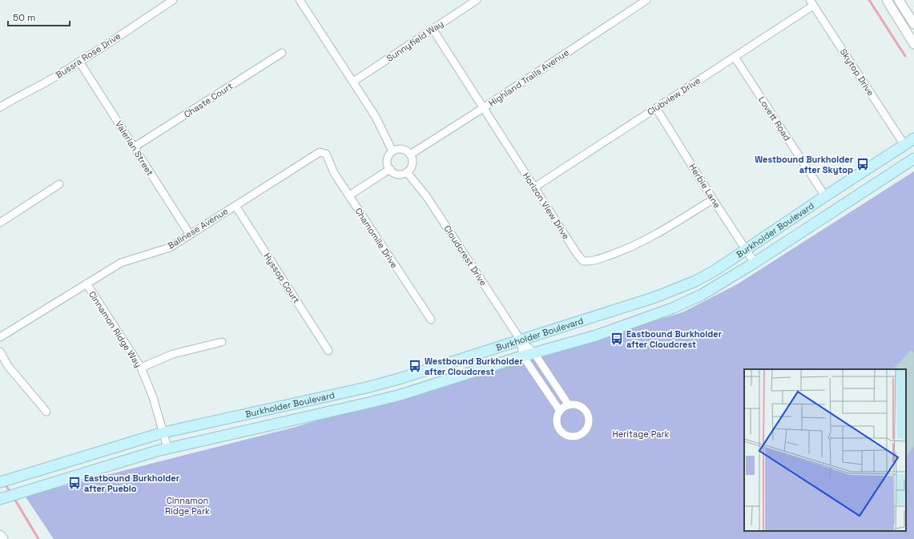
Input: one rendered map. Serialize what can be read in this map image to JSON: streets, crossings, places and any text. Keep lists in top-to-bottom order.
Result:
{
  "streets": {
    "main road": ["Burkholder Boulevard"],
    "street": [
      "Sunnyfield Way",
      "Bussra Rose Drive",
      "Skytop Drive",
      "Highland Trails Avenue",
      "Clubview Drive",
      "Chaste Court",
      "Lovett Road",
      "Valerian Street",
      "Herbie Lane",
      "Horizon View Drive",
      "Balinese Avenue",
      "Chamomile Drive",
      "Cloudcrest Drive",
      "Hyssop Court",
      "Cinnamon Ridge Way"
    ]
  },
  "crossings": [
    ["Sunnyfield Way", "Horizon View Drive"],
    ["Bussra Rose Drive", "Valerian Street"],
    ["Skytop Drive", "Clubview Drive"],
    ["Skytop Drive", "Burkholder Boulevard"],
    ["Highland Trails Avenue", "Horizon View Drive"],
    ["Highland Trails Avenue", "Cloudcrest Drive"],
    ["Clubview Drive", "Lovett Road"],
    ["Clubview Drive", "Herbie Lane"],
    ["Clubview Drive", "Horizon View Drive"],
    ["Chaste Court", "Valerian Street"],
    ["Lovett Road", "Burkholder Boulevard"],
    ["Valerian Street", "Balinese Avenue"],
    ["Herbie Lane", "Horizon View Drive"],
    ["Herbie Lane", "Burkholder Boulevard"],
    ["Balinese Avenue", "Chamomile Drive"],
    ["Balinese Avenue", "Hyssop Court"],
    ["Balinese Avenue", "Cinnamon Ridge Way"],
    ["Burkholder Boulevard", "Cloudcrest Drive"],
    ["Burkholder Boulevard", "Cinnamon Ridge Way"]
  ],
  "parks": ["Heritage Park", "Cinnamon Ridge Park"],
  "places": {
    "bus stop": [
      "Westbound Burkholder after Skytop",
      "Eastbound Burkholder after Cloudcrest",
      "Westbound Burkholder after Cloudcrest",
      "Eastbound Burkholder after Pueblo"
    ]
  },
  "scale_bar": "50 m"
}
